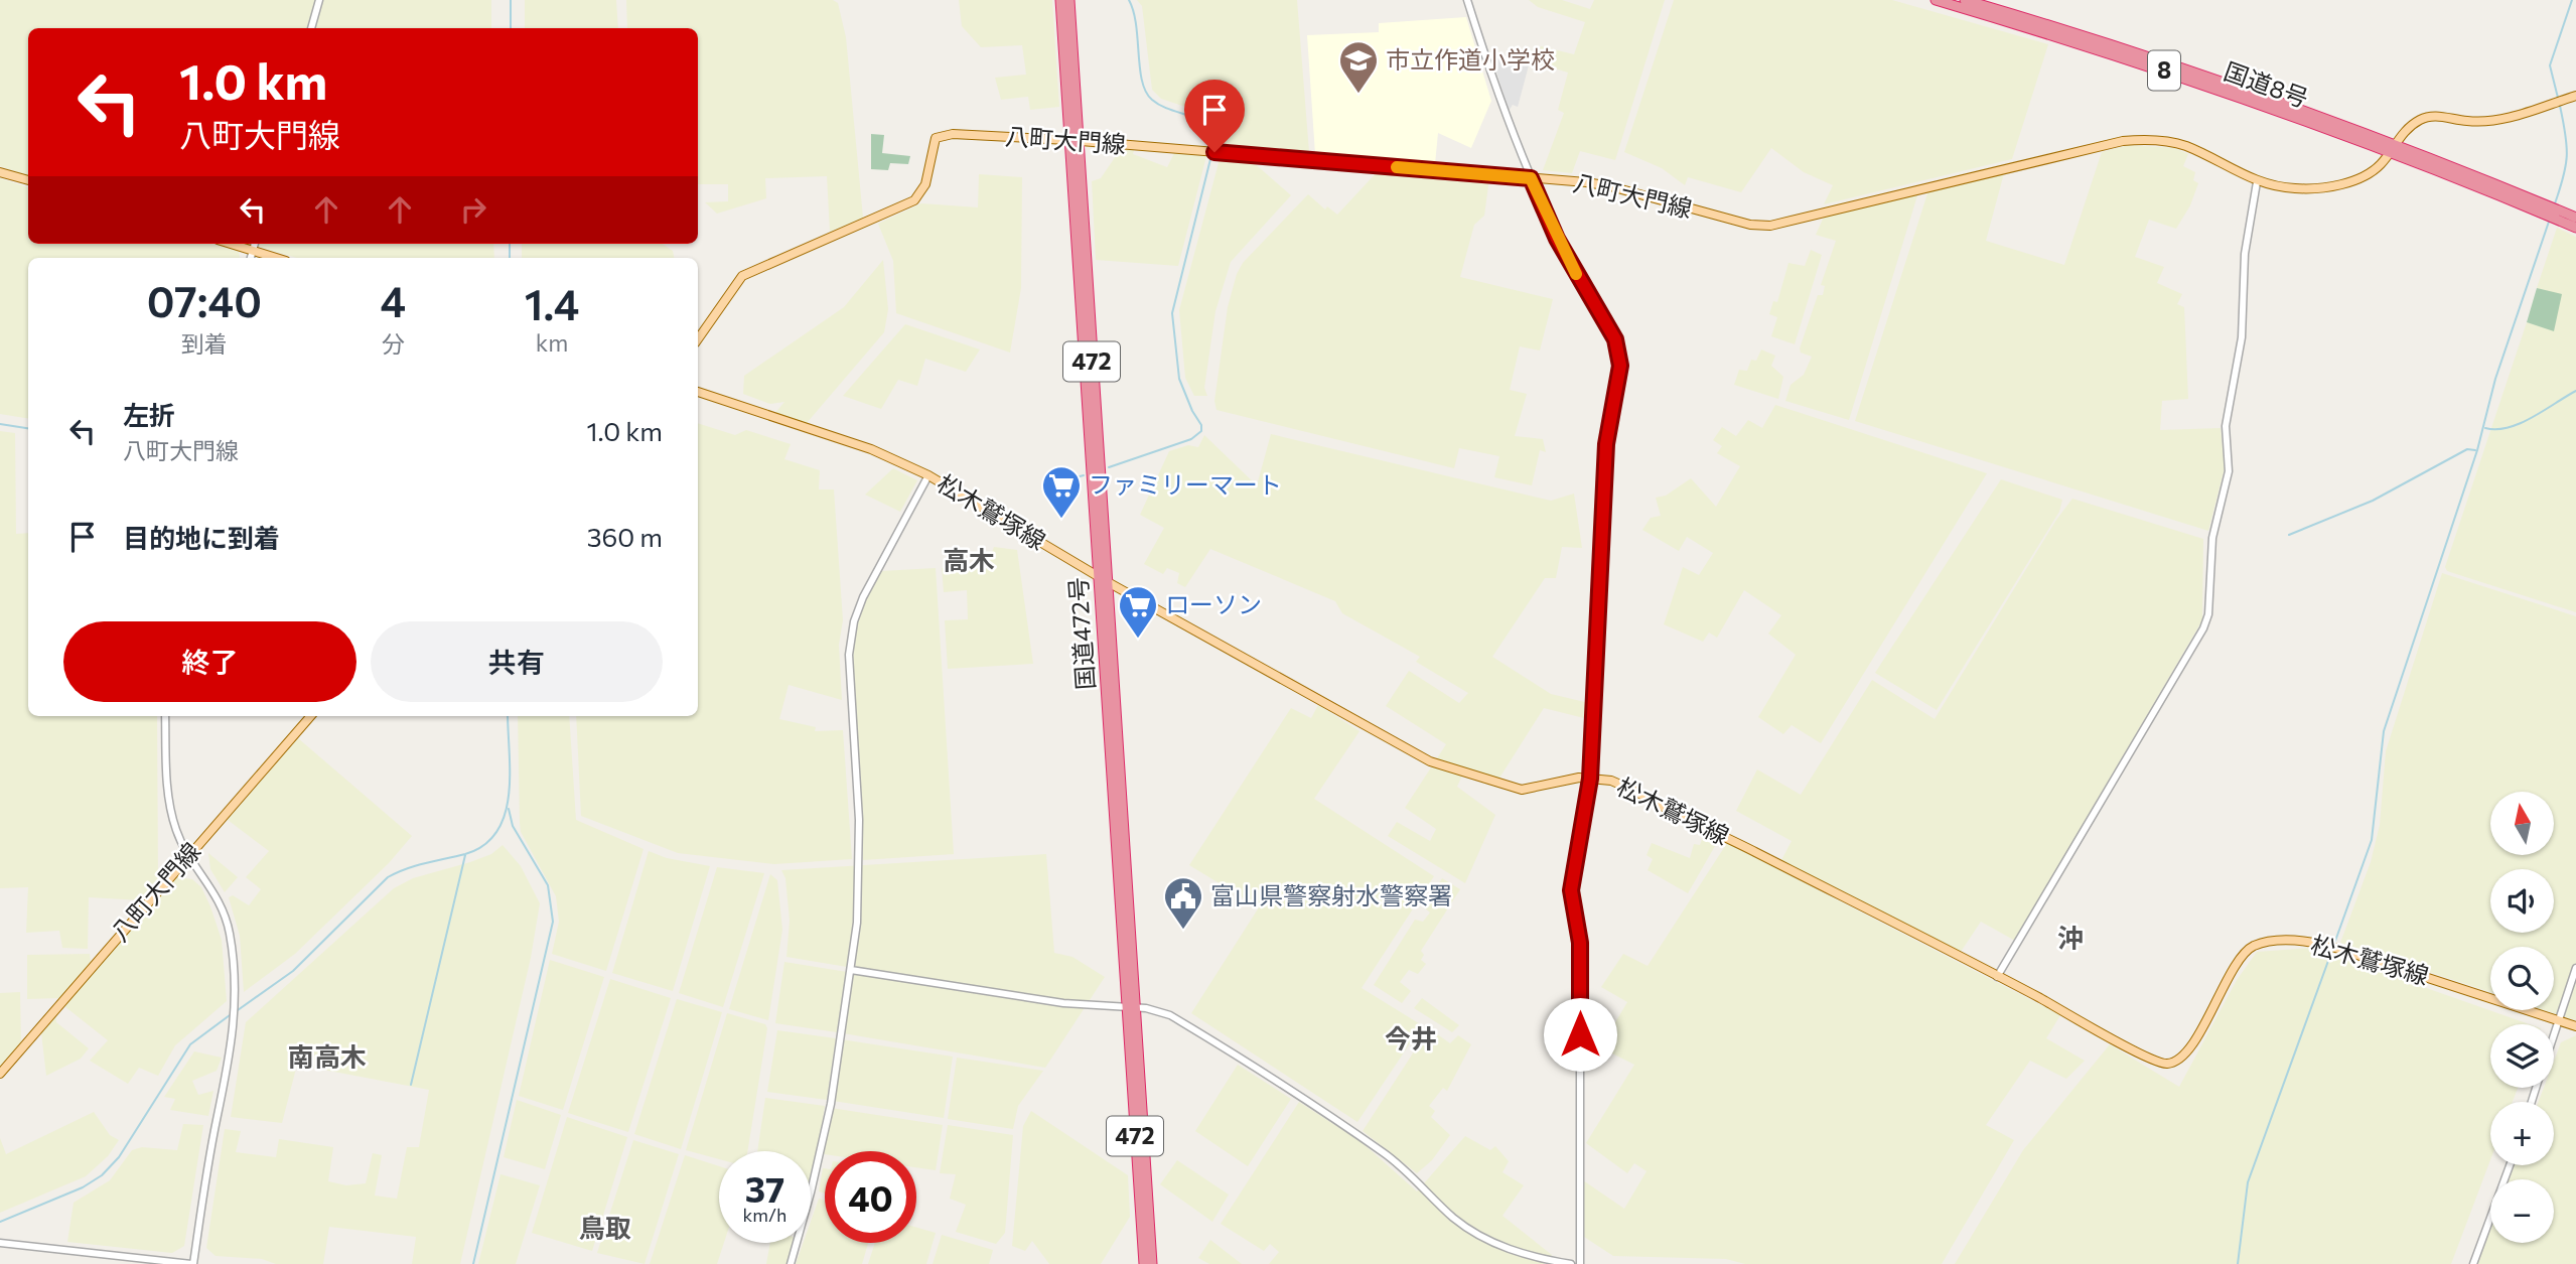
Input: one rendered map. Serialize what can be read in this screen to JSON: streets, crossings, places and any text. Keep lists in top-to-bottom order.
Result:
{
  "streets": {
    "highway": [
      "8",
      "国道8号",
      "472",
      "国道472号"
    ],
    "main road": ["八町大門線", "松木鷲塚線"]
  },
  "crossings": [
    ["国道8号", "八町大門線"],
    ["八町大門線", "国道472号"],
    ["松木鷲塚線", "国道472号"]
  ],
  "districts": [
    "高木",
    "沖",
    "今井",
    "南高木",
    "鳥取"
  ],
  "places": {
    "school or university": ["市立作道小学校"],
    "supermarket": ["ファミリーマート", "ローソン"],
    "public building": ["富山県警察射水警察署"]
  },
  "north": "top",
  "page": {
    "turn": ["1.0 km", "八町大門線"],
    "eta": [
      "07:40",
      "到着",
      "4",
      "分",
      "1.4",
      "km"
    ],
    "list": [
      {
        "name": "左折",
        "note": "八町大門線",
        "value": "1.0 km"
      },
      {
        "name": "目的地に到着",
        "value": "360 m"
      }
    ],
    "buttons": ["終了", "共有"],
    "map_buttons": ["+", "−"],
    "speed": "37 km/h",
    "limit": "40"
  }
}
